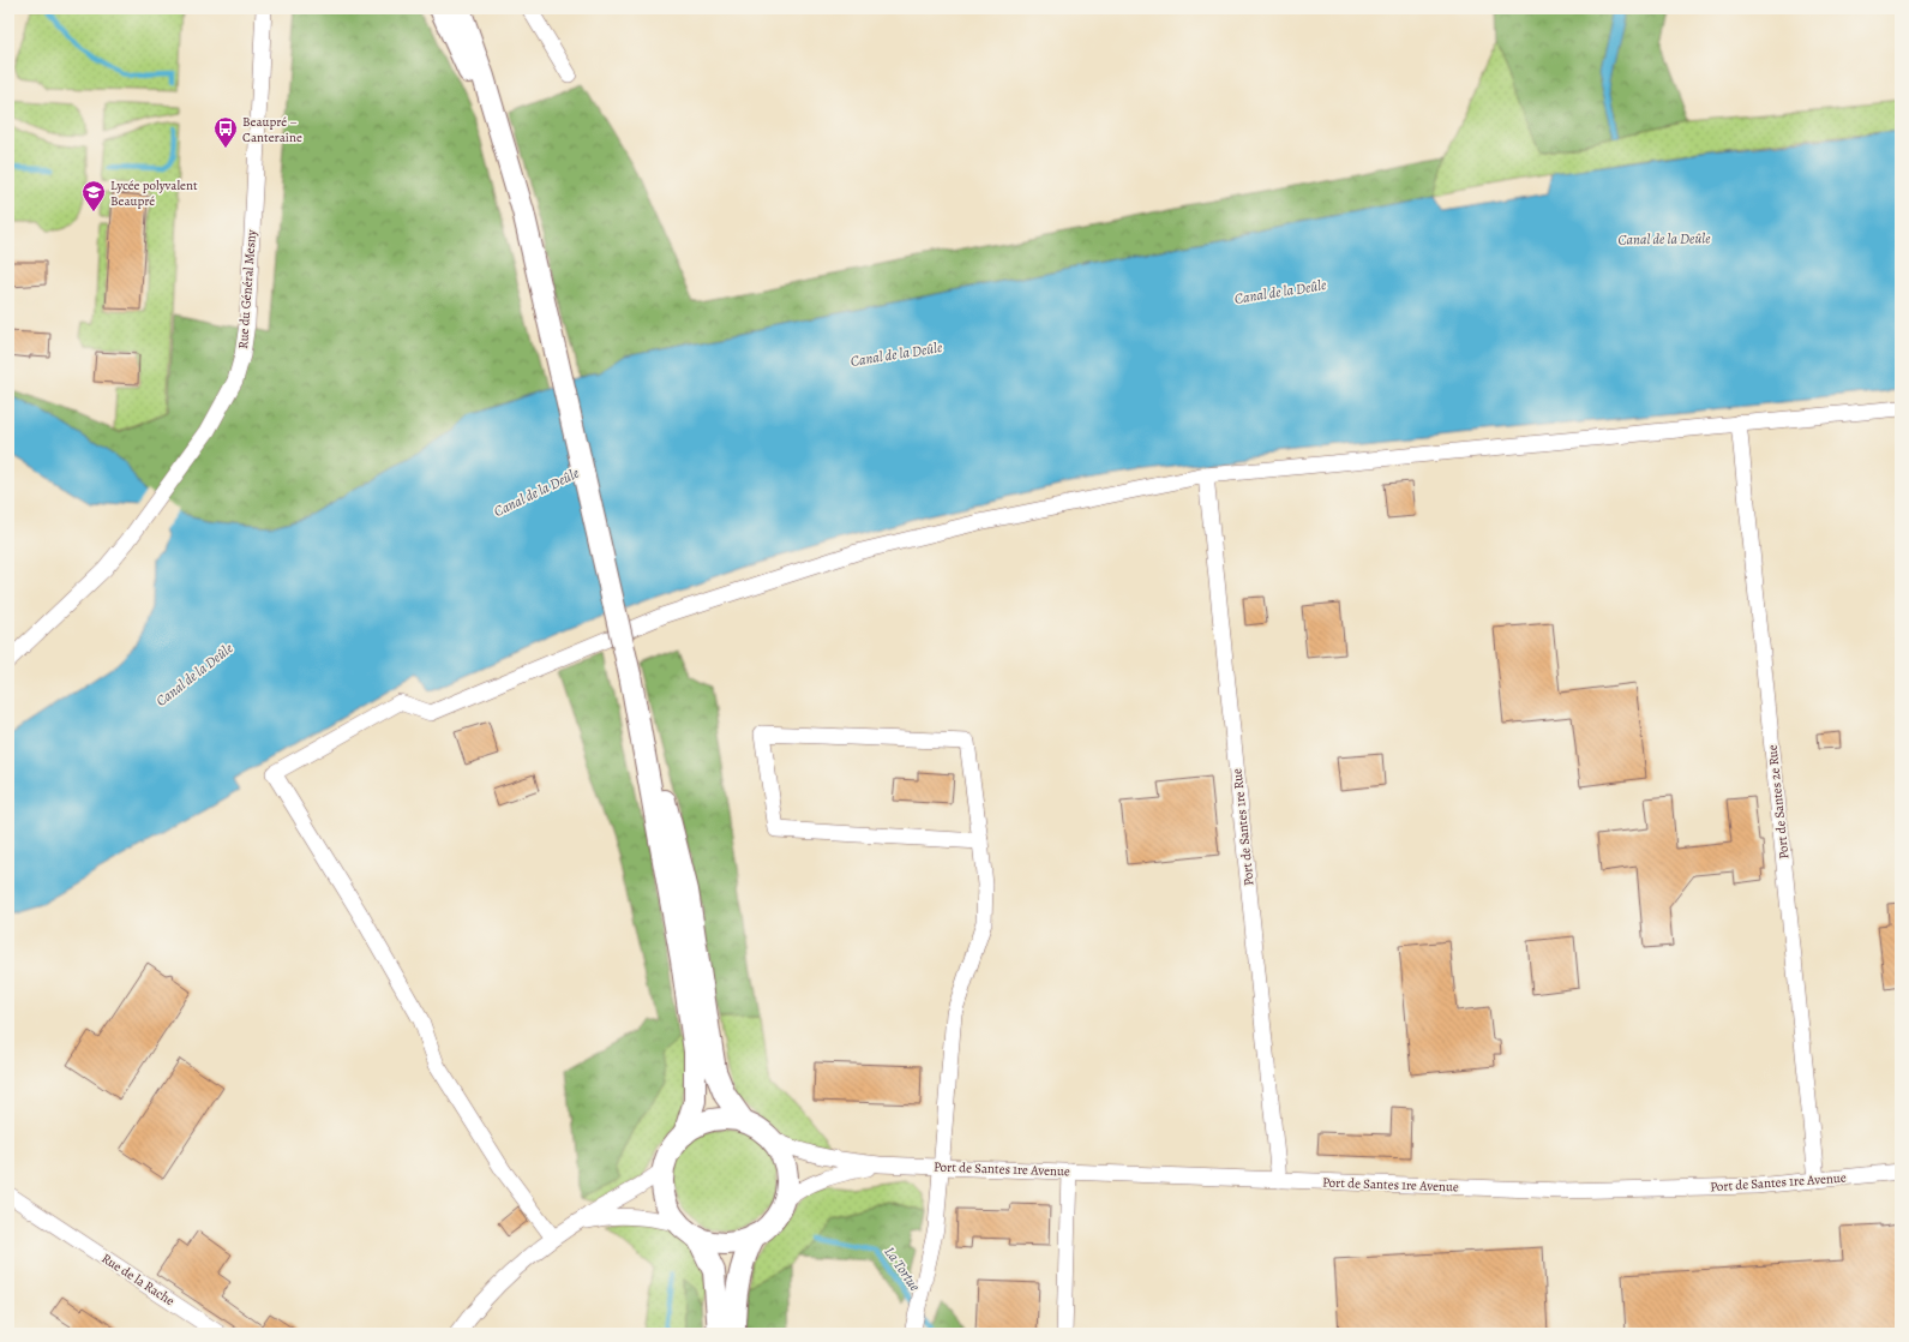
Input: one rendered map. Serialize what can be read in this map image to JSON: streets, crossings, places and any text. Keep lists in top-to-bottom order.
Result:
{
  "streets": {
    "street": [
      "Rue du Général Mesny",
      "Port de Santes 2e Rue",
      "Port de Santes 1re Rue",
      "Port de Santes 1re Avenue",
      "Rue de la Rache"
    ]
  },
  "crossings": [
    ["Port de Santes 2e Rue", "Port de Santes 1re Avenue"],
    ["Port de Santes 1re Rue", "Port de Santes 1re Avenue"]
  ],
  "water": ["Canal de la Deûle", "La Tortue"],
  "places": {
    "bus stop": ["Beaupré – Canteraine"],
    "school or university": ["Lycée polyvalent Beaupré"]
  }
}
